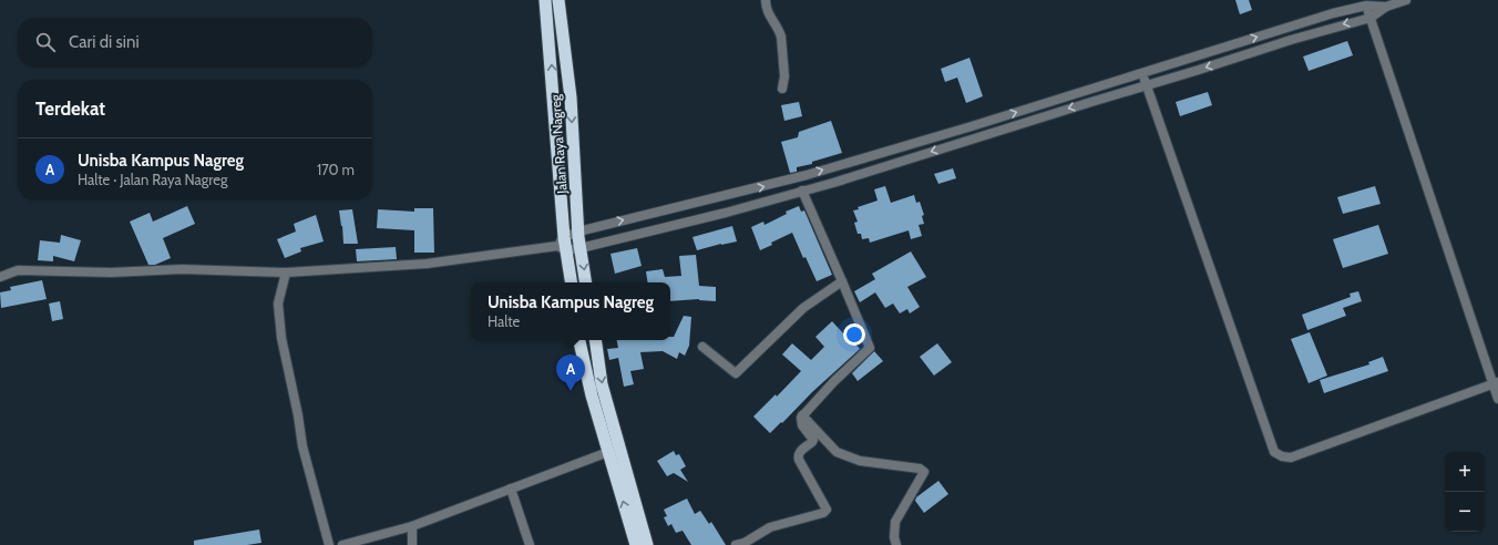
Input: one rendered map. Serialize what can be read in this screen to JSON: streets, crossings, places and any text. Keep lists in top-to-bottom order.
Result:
{
  "streets": {
    "highway": ["Jalan Raya Nagreg"]
  },
  "page": {
    "search": "Cari di sini",
    "heading": "Terdekat",
    "list": [
      {
        "mark": "A",
        "name": "Unisba Kampus Nagreg",
        "note": "Halte · Jalan Raya Nagreg",
        "value": "170 m"
      }
    ],
    "popup": ["Unisba Kampus Nagreg", "Halte"],
    "pins": "A",
    "map_buttons": ["+", "−"]
  }
}
